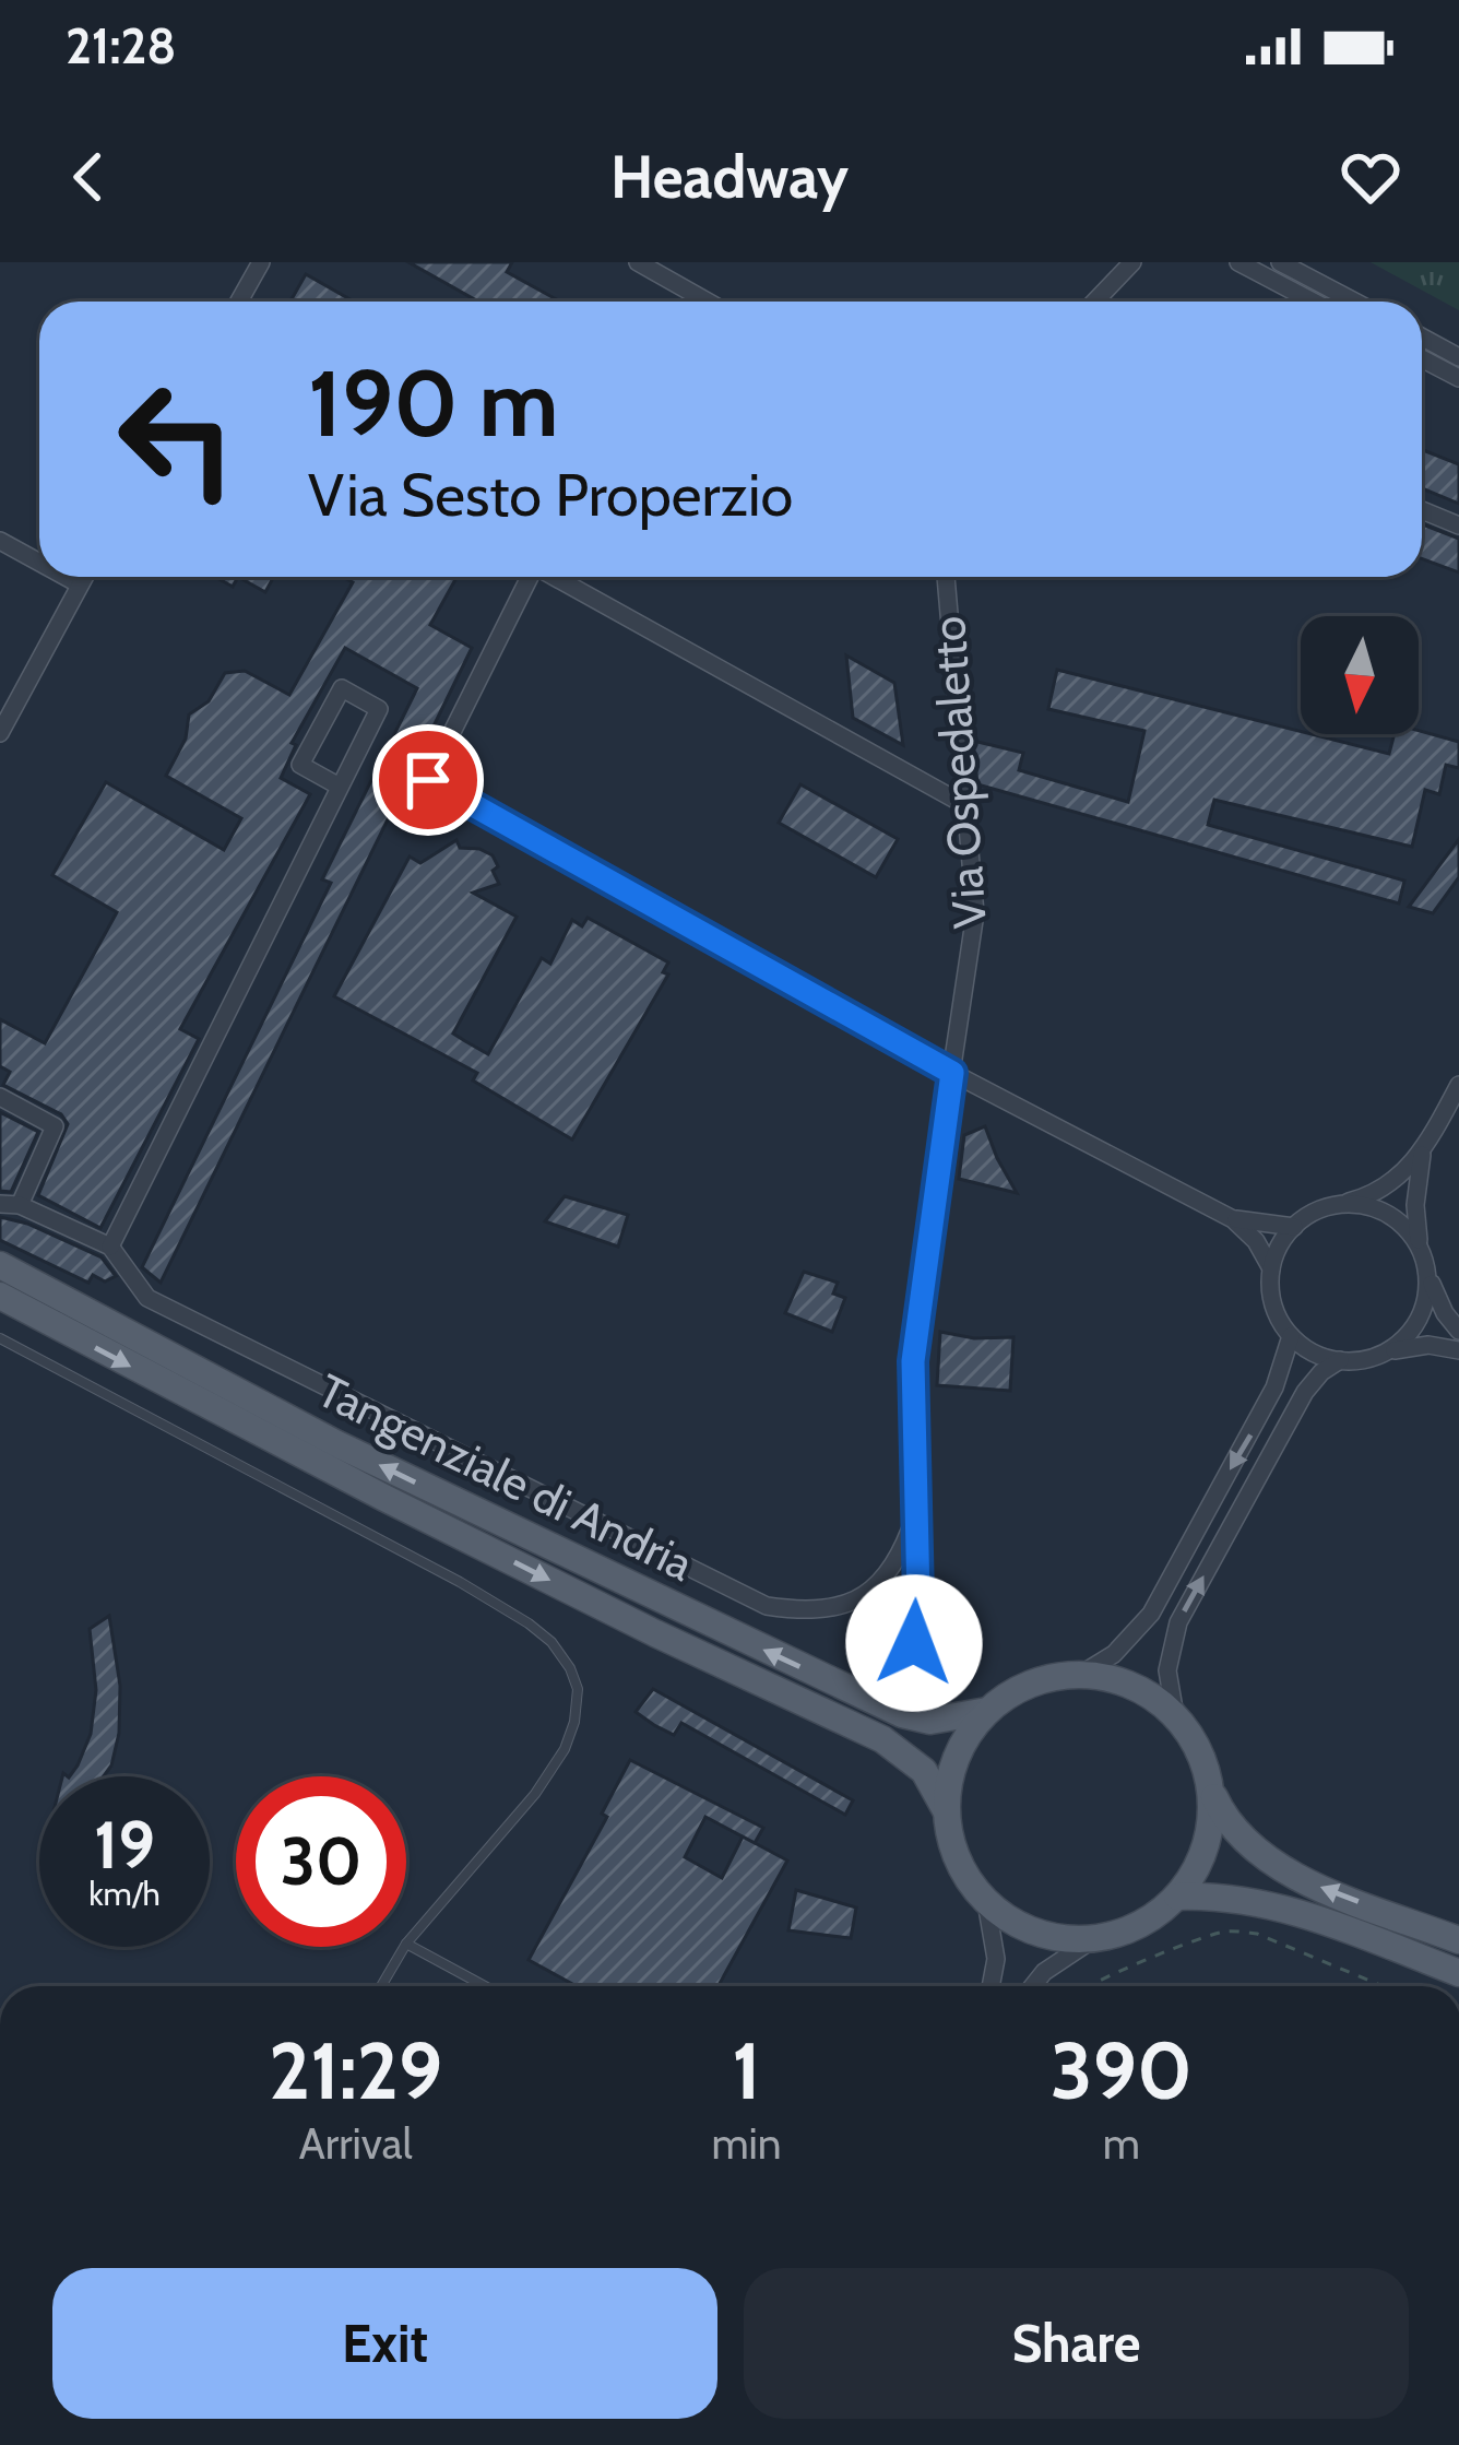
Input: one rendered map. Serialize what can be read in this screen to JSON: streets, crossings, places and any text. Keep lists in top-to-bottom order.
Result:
{
  "streets": {
    "main road": ["Tangenziale di Andria"],
    "street": ["Via Ospedaletto"]
  },
  "north": "bottom",
  "page": {
    "status": "21:28",
    "header": "Headway",
    "turn": ["190 m", "Via Sesto Properzio"],
    "speed": "19 km/h",
    "limit": "30",
    "eta": [
      "21:29",
      "Arrival",
      "1",
      "min",
      "390",
      "m"
    ],
    "buttons": ["Exit", "Share"]
  }
}
